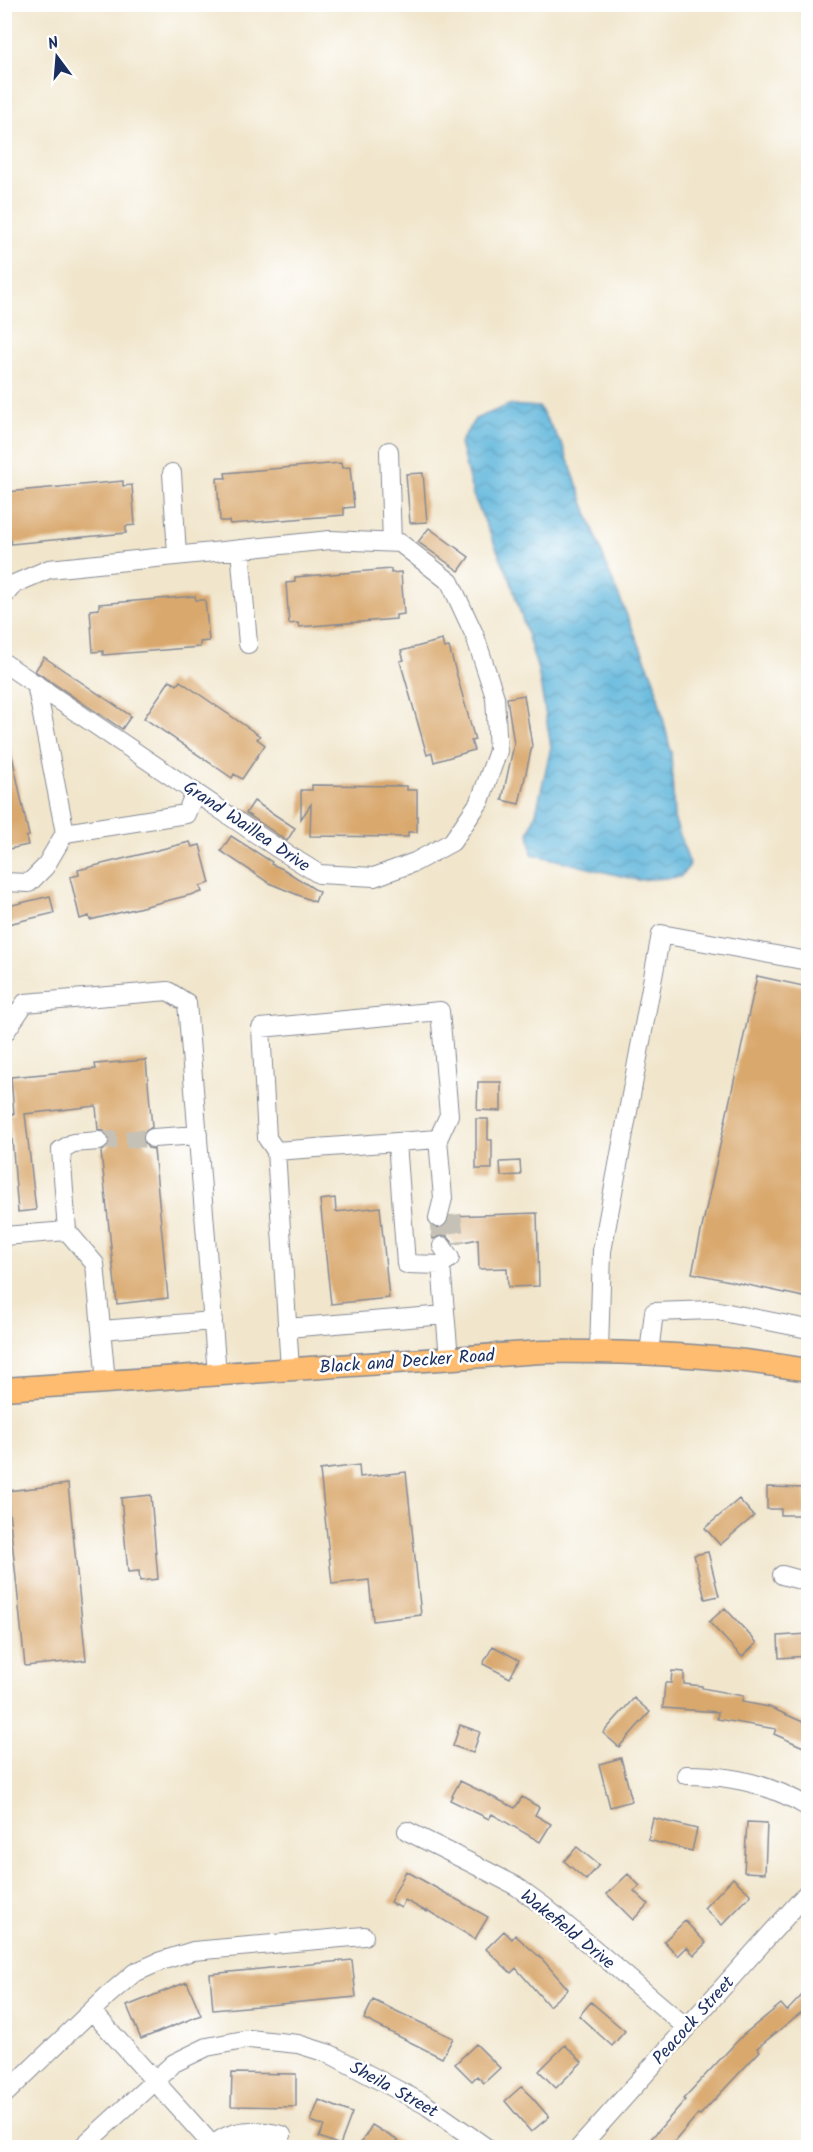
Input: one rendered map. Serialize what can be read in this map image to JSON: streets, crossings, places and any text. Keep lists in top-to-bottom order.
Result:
{
  "streets": {
    "main road": ["Black and Decker Road"],
    "street": [
      "Grand Waillea Drive",
      "Wakefield Drive",
      "Peacock Street",
      "Sheila Street"
    ]
  },
  "crossings": [
    ["Wakefield Drive", "Peacock Street"]
  ],
  "north": "top"
}
